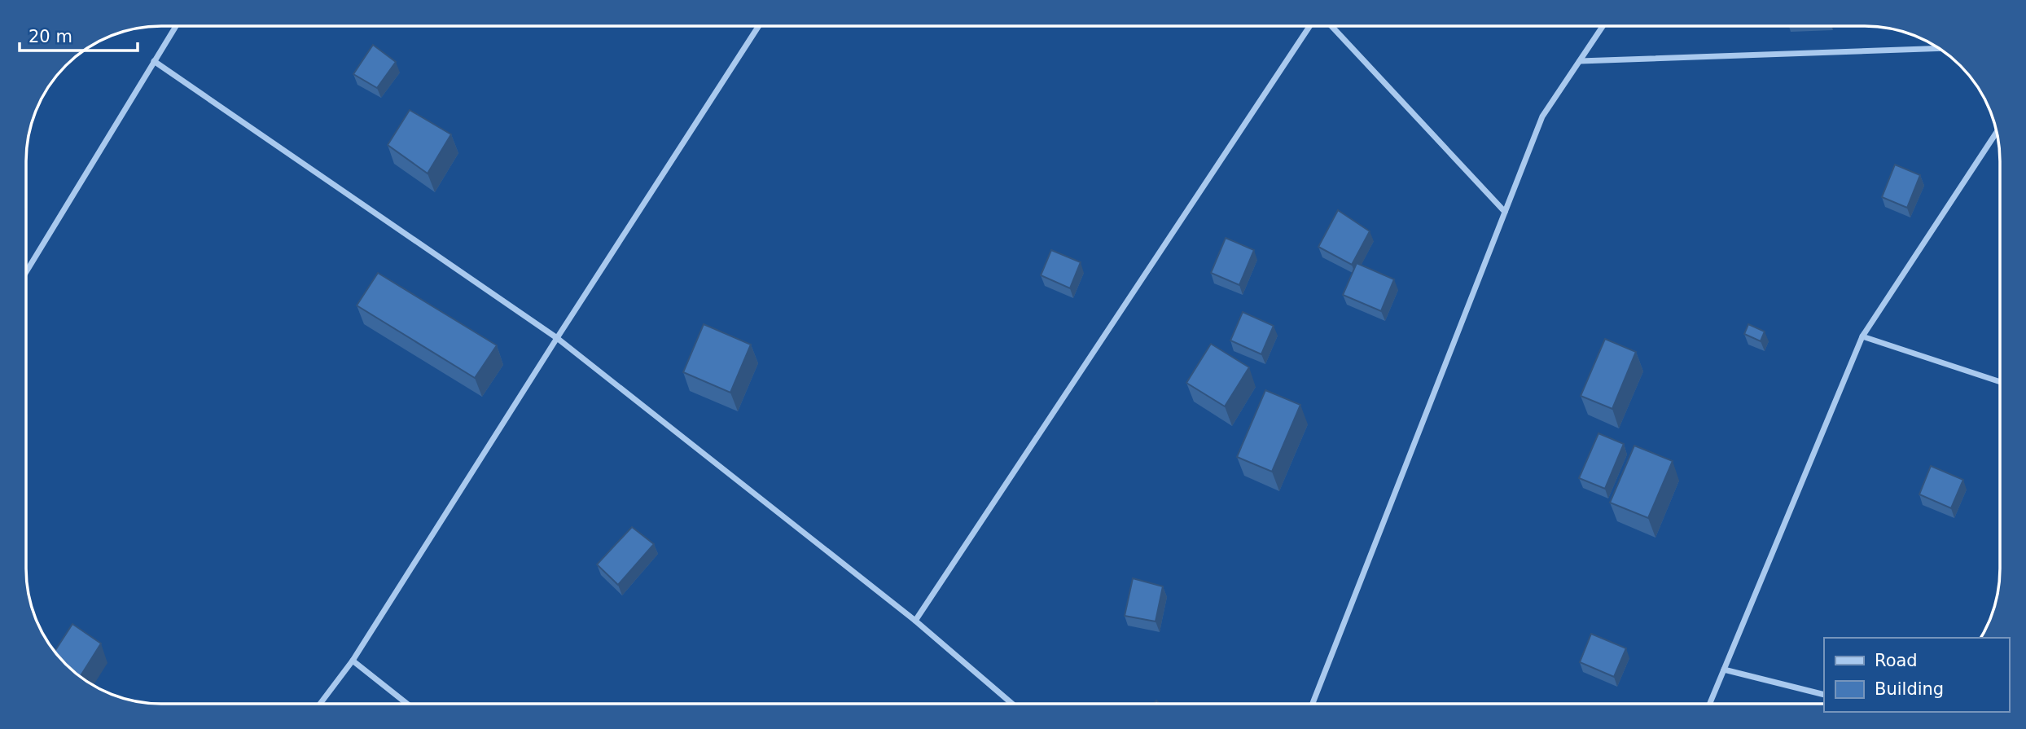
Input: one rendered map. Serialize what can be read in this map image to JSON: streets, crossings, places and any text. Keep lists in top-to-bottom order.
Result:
{
  "legend": ["Road", "Building"],
  "scale_bar": "20 m"
}
